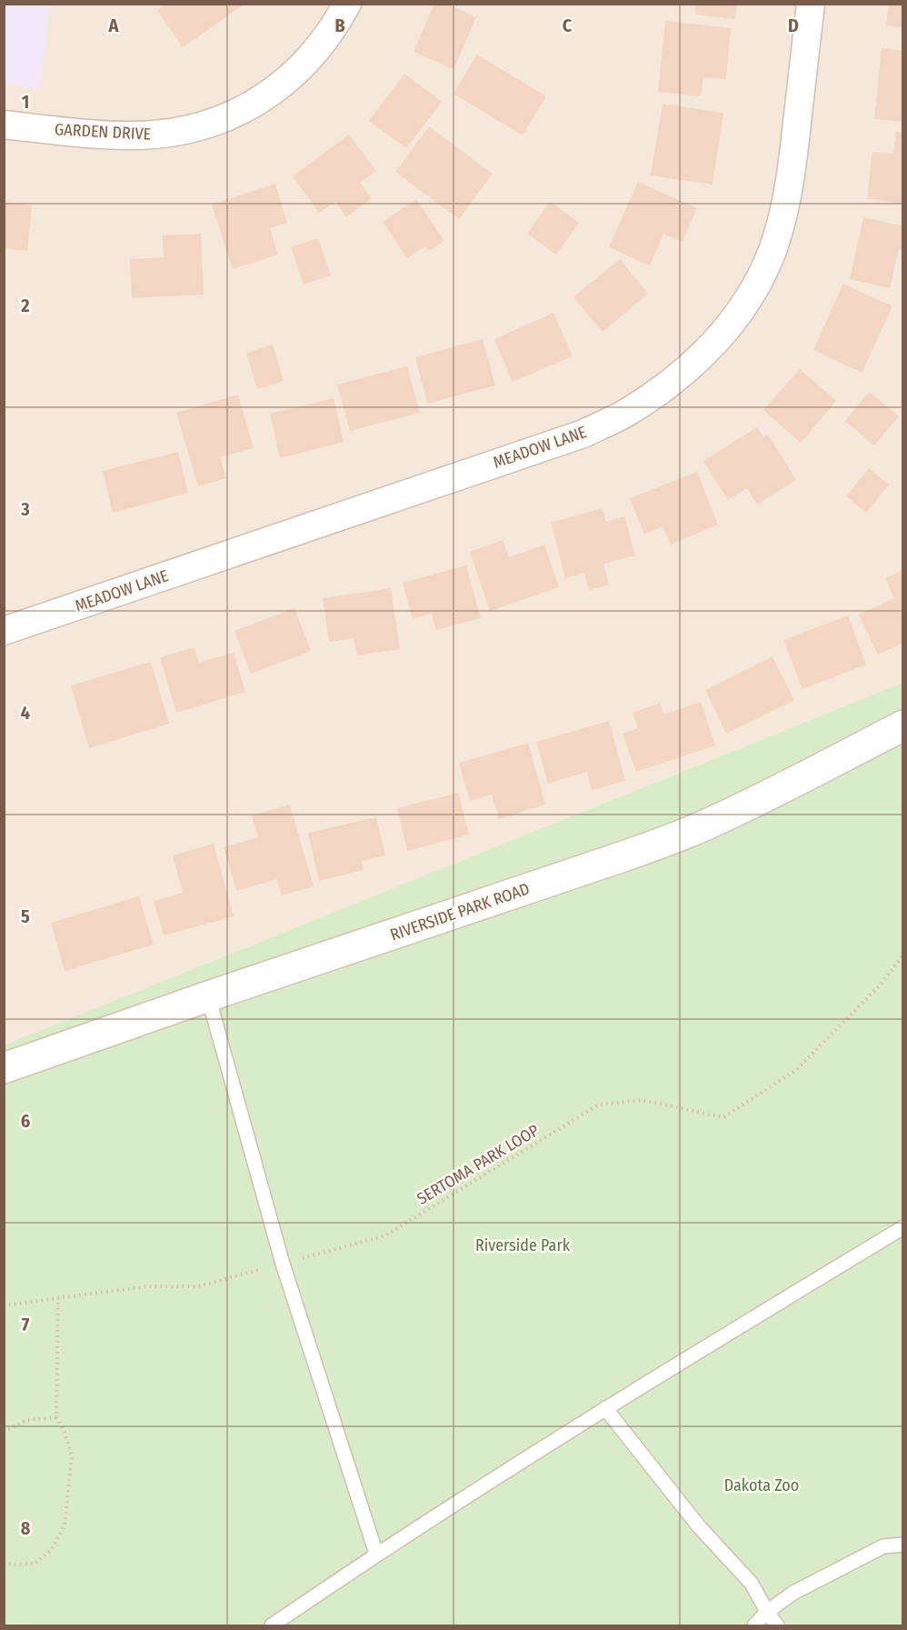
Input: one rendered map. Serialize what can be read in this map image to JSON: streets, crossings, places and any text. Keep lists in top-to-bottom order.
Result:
{
  "streets": {
    "main road": ["RIVERSIDE PARK ROAD"],
    "street": ["GARDEN DRIVE", "MEADOW LANE"],
    "path": ["SERTOMA PARK LOOP"]
  },
  "parks": ["Riverside Park", "Dakota Zoo"],
  "grid": {
    "columns": [
      "A",
      "B",
      "C",
      "D"
    ],
    "rows": [
      "1",
      "2",
      "3",
      "4",
      "5",
      "6",
      "7",
      "8"
    ]
  }
}
